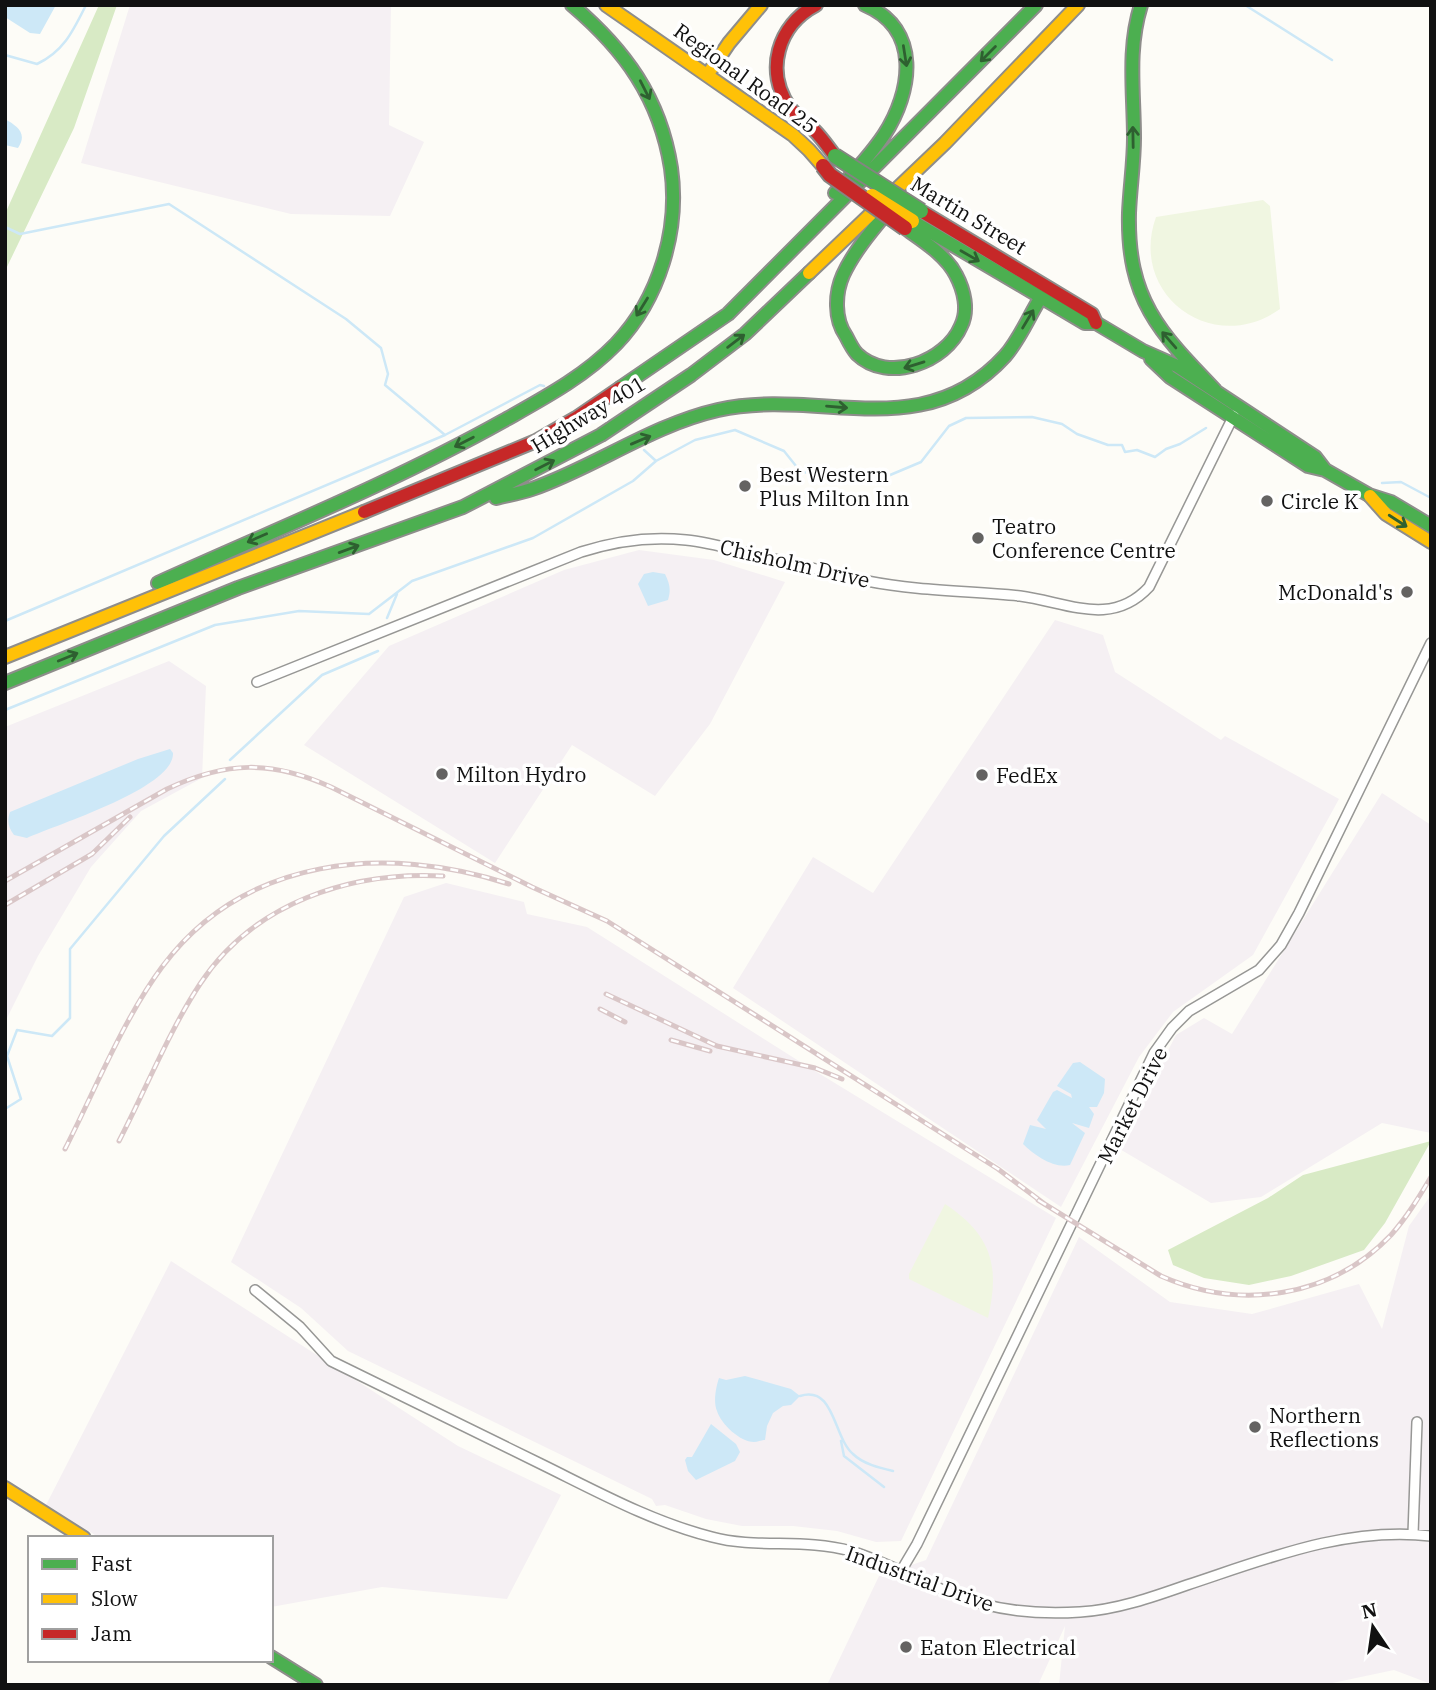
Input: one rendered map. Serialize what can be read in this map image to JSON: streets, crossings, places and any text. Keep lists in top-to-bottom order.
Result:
{
  "streets": {
    "main road": ["Regional Road 25", "Martin Street", "Highway 401"],
    "street": ["Chisholm Drive", "Market Drive", "Industrial Drive"]
  },
  "crossings": [
    ["Regional Road 25", "Martin Street"],
    ["Martin Street", "Chisholm Drive"],
    ["Market Drive", "Industrial Drive"]
  ],
  "places": [
    "Best Western Plus Milton Inn",
    "Circle K",
    "Teatro Conference Centre",
    "McDonald's",
    "Milton Hydro",
    "FedEx",
    "Northern Reflections",
    "Eaton Electrical"
  ],
  "legend": ["Fast", "Slow", "Jam"],
  "north": "top"
}
